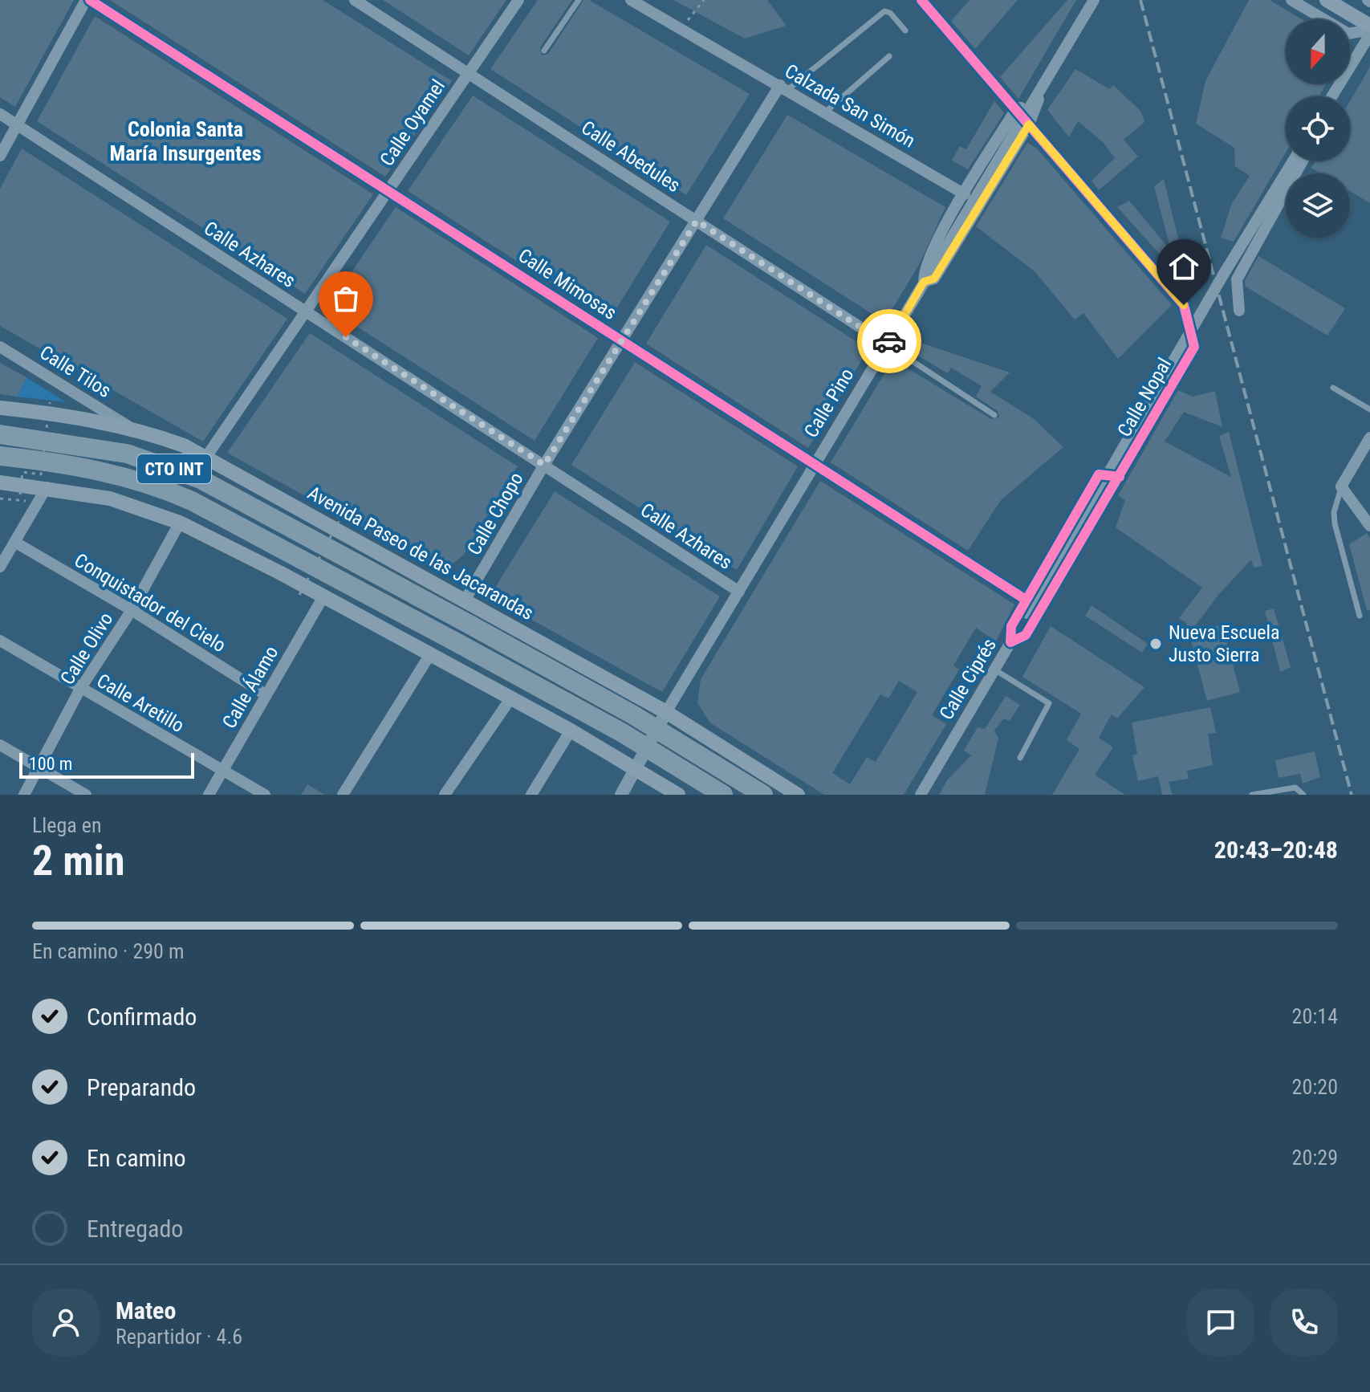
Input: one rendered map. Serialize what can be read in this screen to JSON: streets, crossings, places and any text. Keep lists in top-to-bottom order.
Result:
{
  "streets": {
    "highway": ["CTO INT"],
    "main road": ["Avenida Paseo de las Jacarandas"],
    "street": [
      "Calzada San Simón",
      "Calle Oyamel",
      "Calle Abedules",
      "Calle Azhares",
      "Calle Mimosas",
      "Calle Tilos",
      "Calle Nopal",
      "Calle Pino",
      "Calle Chopo",
      "Conquistador del Cielo",
      "Calle Olivo",
      "Calle Ciprés",
      "Calle Álamo",
      "Calle Aretillo"
    ]
  },
  "crossings": [
    ["Calzada San Simón", "Calle Chopo"],
    ["Calle Oyamel", "Calle Abedules"],
    ["Calle Oyamel", "Calle Azhares"],
    ["Calle Oyamel", "Calle Mimosas"],
    ["Calle Oyamel", "Avenida Paseo de las Jacarandas"],
    ["Calle Abedules", "Calle Pino"],
    ["Calle Abedules", "Calle Chopo"],
    ["Calle Azhares", "Calle Pino"],
    ["Calle Azhares", "Calle Chopo"],
    ["Calle Mimosas", "Calle Pino"],
    ["Calle Mimosas", "Calle Chopo"],
    ["Calle Tilos", "Avenida Paseo de las Jacarandas"],
    ["Calle Nopal", "Calle Ciprés"],
    ["Calle Pino", "CTO INT"],
    ["Calle Pino", "Avenida Paseo de las Jacarandas"],
    ["CTO INT", "Calle Olivo"],
    ["CTO INT", "Calle Álamo"],
    ["Calle Chopo", "Avenida Paseo de las Jacarandas"],
    ["Conquistador del Cielo", "Calle Olivo"],
    ["Conquistador del Cielo", "Calle Álamo"],
    ["Calle Olivo", "Calle Aretillo"],
    ["Calle Álamo", "Calle Aretillo"]
  ],
  "districts": ["Colonia Santa María Insurgentes"],
  "places": ["Nueva Escuela Justo Sierra"],
  "scale_bar": "100 m",
  "north": "bottom",
  "page": {
    "scale": "100 m",
    "heading": ["2 min", "Llega en", "20:43–20:48"],
    "panel": ["Mateo", "Repartidor · 4.6"],
    "bar": "En camino · 290 m",
    "list": [
      ["Confirmado", "20:14"],
      ["Preparando", "20:20"],
      ["En camino", "20:29"],
      "Entregado"
    ]
  }
}
